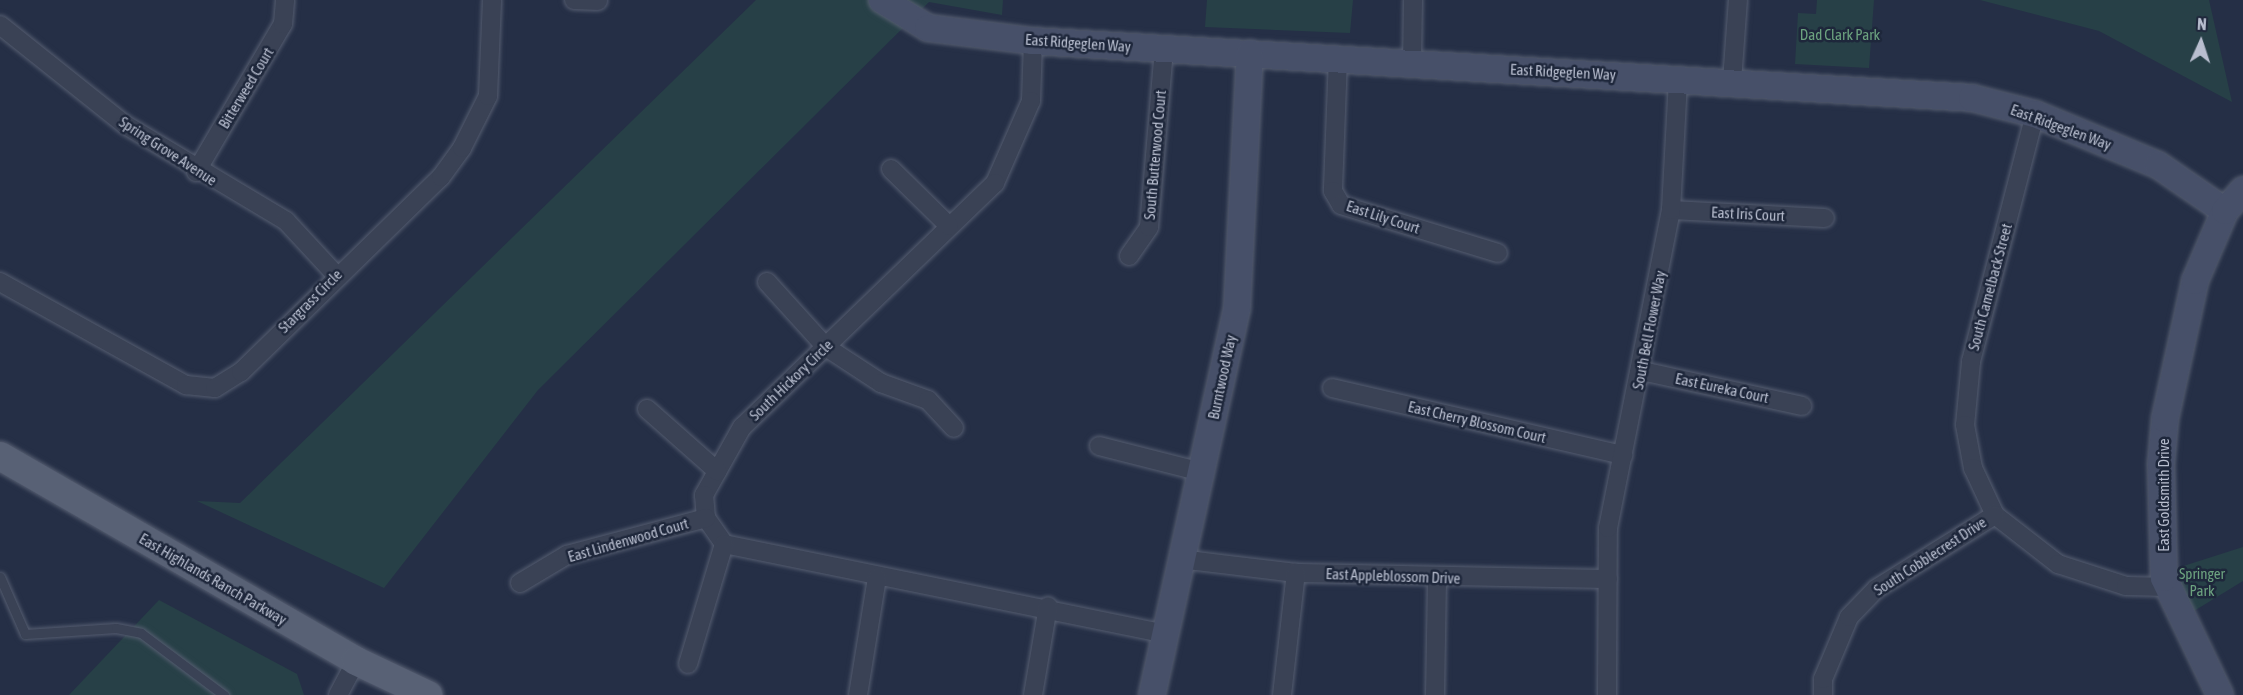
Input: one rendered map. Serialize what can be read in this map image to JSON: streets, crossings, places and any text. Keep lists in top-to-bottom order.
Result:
{
  "streets": {
    "main road": ["East Highlands Ranch Parkway"],
    "street": [
      "East Ridgeglen Way",
      "Bitterweed Court",
      "Spring Grove Avenue",
      "South Butterwood Court",
      "East Iris Court",
      "East Lily Court",
      "South Camelback Street",
      "Stargrass Circle",
      "South Bell Flower Way",
      "Burntwood Way",
      "South Hickory Circle",
      "East Eureka Court",
      "East Cherry Blossom Court",
      "East Goldsmith Drive",
      "East Lindenwood Court",
      "South Cobblecrest Drive",
      "East Appleblossom Drive"
    ]
  },
  "crossings": [
    ["East Ridgeglen Way", "South Butterwood Court"],
    ["East Ridgeglen Way", "East Lily Court"],
    ["East Ridgeglen Way", "South Camelback Street"],
    ["East Ridgeglen Way", "South Bell Flower Way"],
    ["East Ridgeglen Way", "Burntwood Way"],
    ["East Ridgeglen Way", "South Hickory Circle"],
    ["East Ridgeglen Way", "East Goldsmith Drive"],
    ["Bitterweed Court", "Spring Grove Avenue"],
    ["Spring Grove Avenue", "Stargrass Circle"],
    ["East Iris Court", "South Bell Flower Way"],
    ["South Camelback Street", "East Goldsmith Drive"],
    ["South Camelback Street", "South Cobblecrest Drive"],
    ["South Bell Flower Way", "East Eureka Court"],
    ["South Bell Flower Way", "East Cherry Blossom Court"],
    ["South Bell Flower Way", "East Appleblossom Drive"],
    ["Burntwood Way", "East Appleblossom Drive"],
    ["South Hickory Circle", "East Lindenwood Court"]
  ],
  "parks": ["Dad Clark Park", "Springer Park"],
  "north": "top"
}
